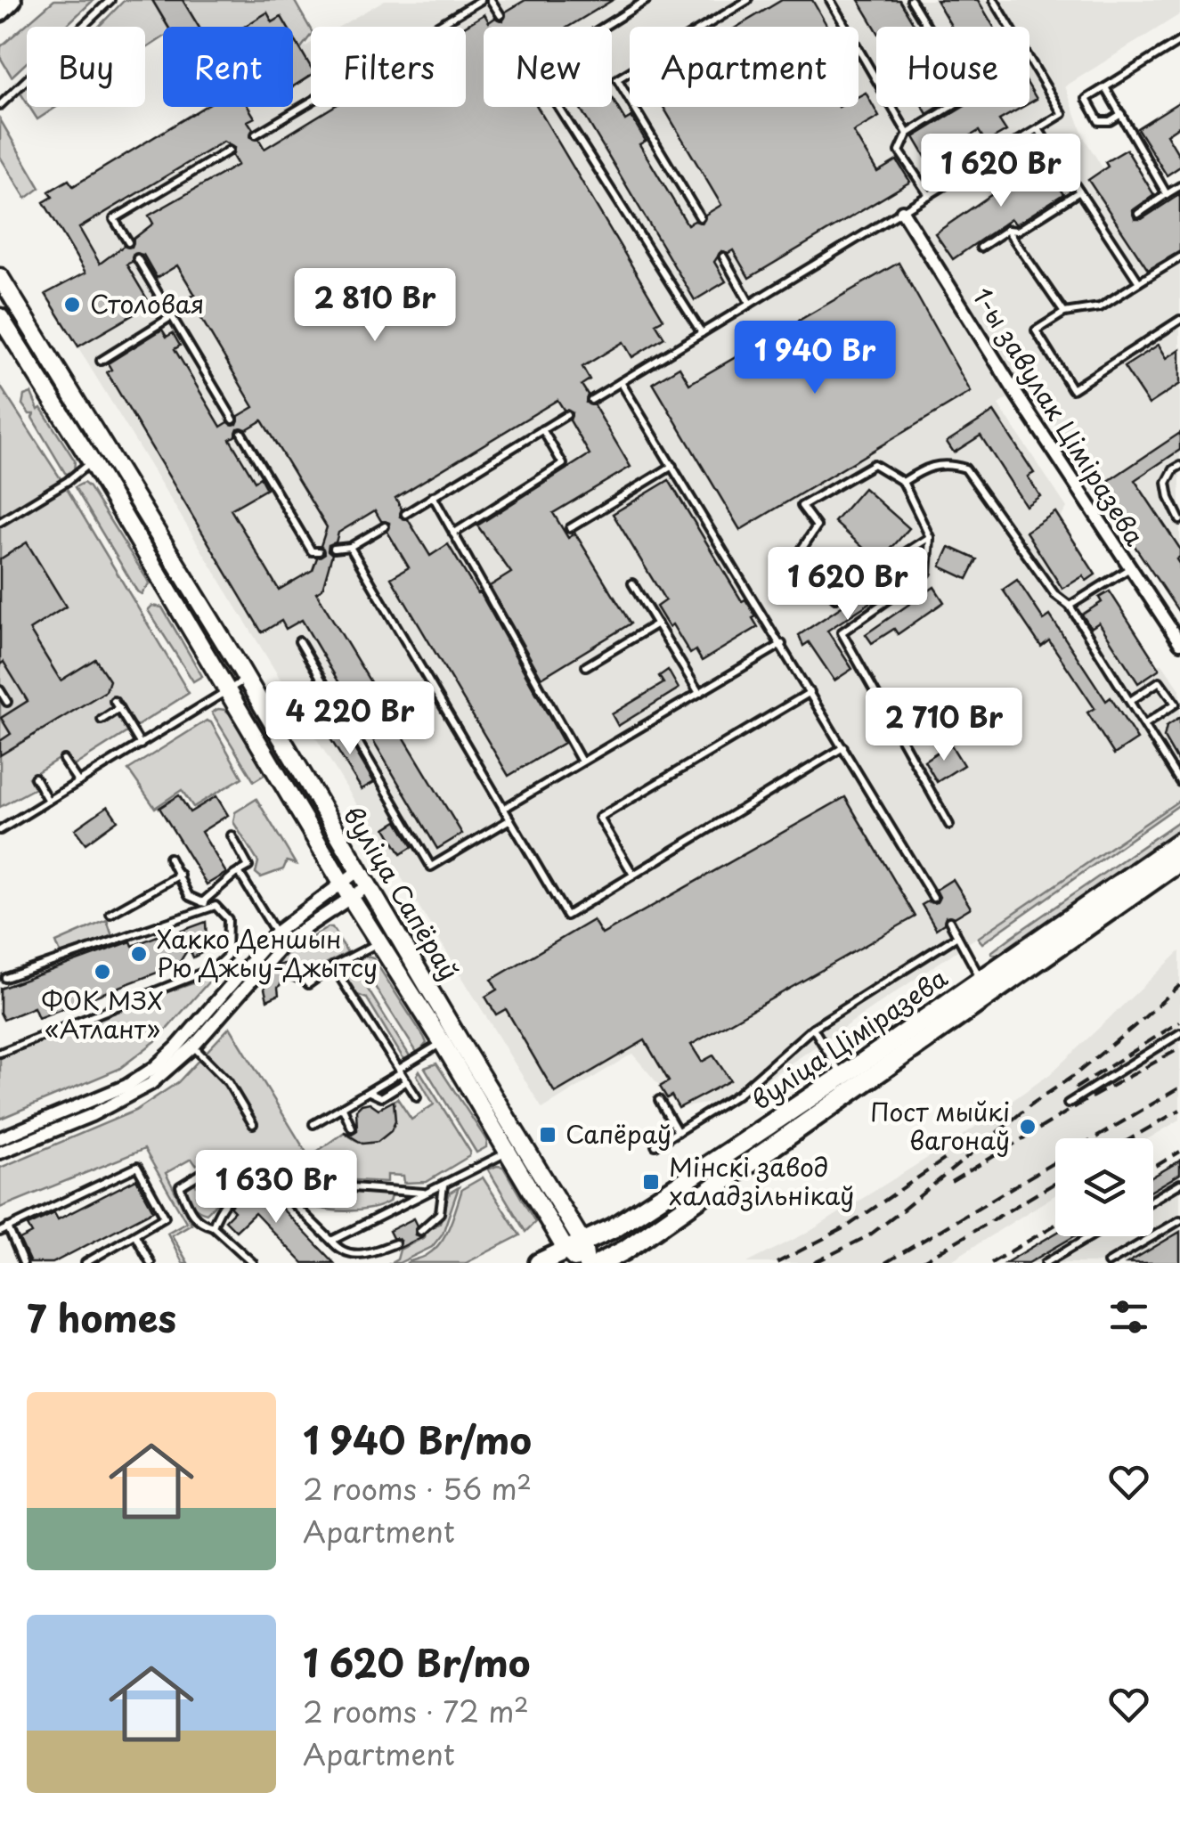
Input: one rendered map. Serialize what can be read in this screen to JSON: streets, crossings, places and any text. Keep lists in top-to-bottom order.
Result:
{
  "streets": {
    "main road": ["вуліца Сапёраў", "вуліца Ціміразева"],
    "street": ["1-ы завулак Ціміразева"]
  },
  "crossings": [
    ["вуліца Сапёраў", "вуліца Ціміразева"]
  ],
  "places": {
    "other": [
      "Столовая",
      "Хакко Деншын Рю Джыу-Джытсу",
      "ФОК МЗХ «Атлант»",
      "Пост мыйкі вагонаў"
    ],
    "transit": ["Сапёраў", "Мінскі завод халадзільнікаў"]
  },
  "page": {
    "chip": [
      "Buy",
      "Rent",
      "Filters",
      "New",
      "Apartment",
      "House"
    ],
    "price": [
      "1 620 Br",
      "2 810 Br",
      "1 940 Br",
      "1 620 Br",
      "4 220 Br",
      "2 710 Br",
      "1 630 Br"
    ],
    "heading": "7 homes",
    "list": [
      {
        "name": "1 940 Br/mo",
        "note": "2 rooms · 56 m² · Apartment"
      },
      {
        "name": "1 620 Br/mo",
        "note": "2 rooms · 72 m² · Apartment"
      }
    ]
  }
}
